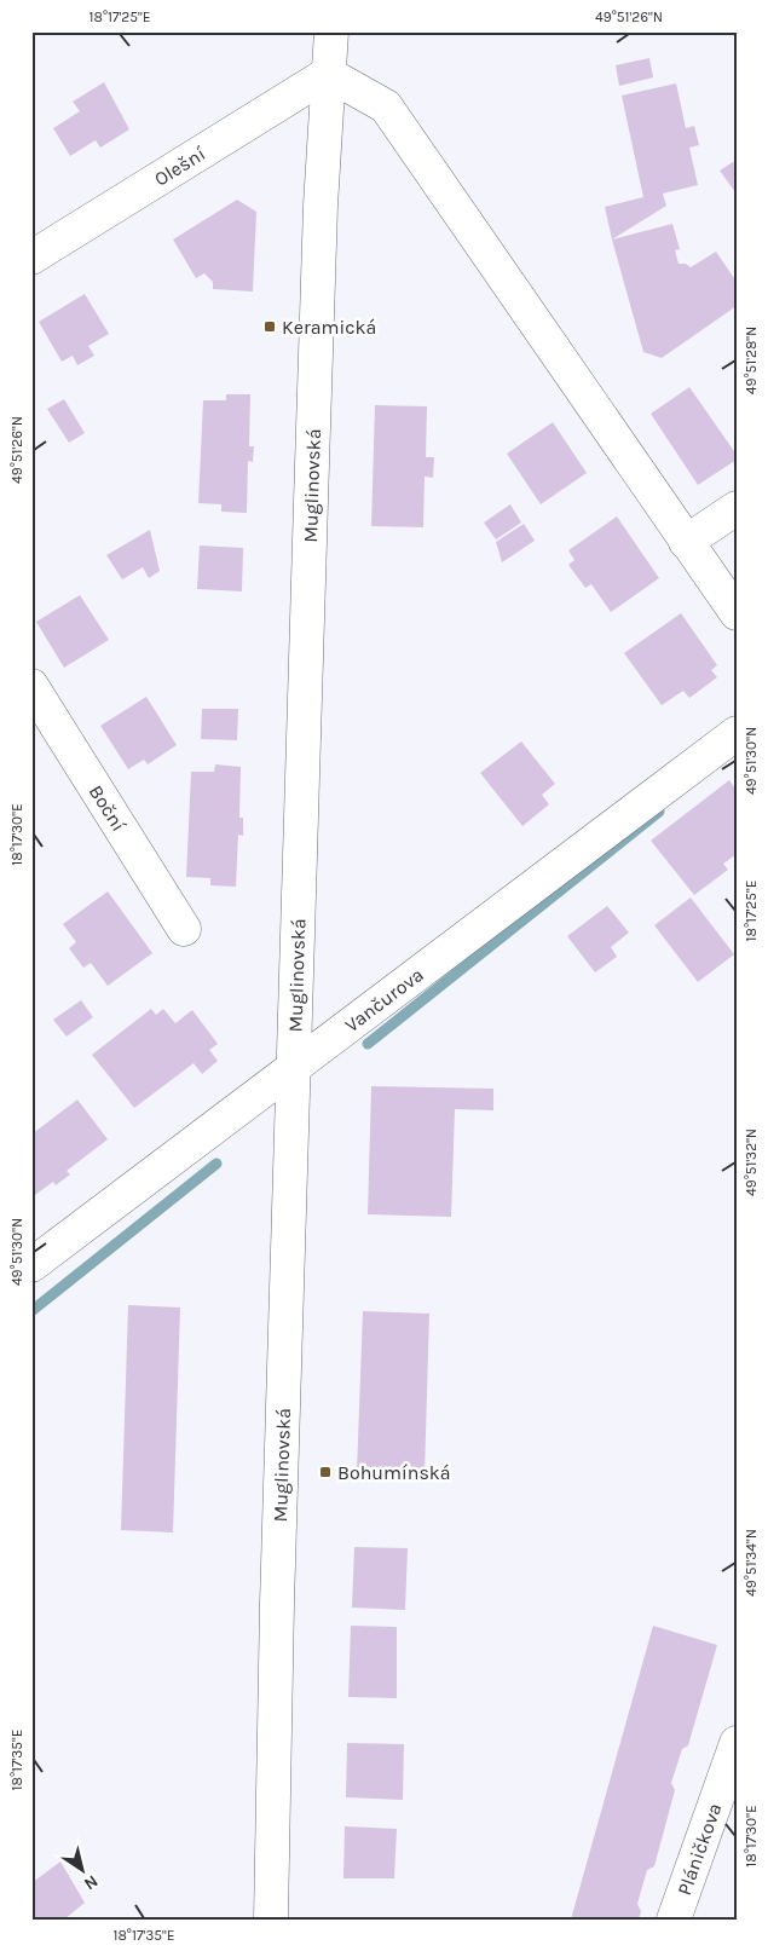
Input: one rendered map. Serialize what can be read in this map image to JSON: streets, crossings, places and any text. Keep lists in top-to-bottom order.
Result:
{
  "streets": {
    "street": [
      "Olešní",
      "Muglinovská",
      "Boční",
      "Vančurova",
      "Pláničkova"
    ]
  },
  "crossings": [
    ["Olešní", "Muglinovská"],
    ["Muglinovská", "Vančurova"]
  ],
  "places": {
    "transit": ["Keramická", "Bohumínská"]
  },
  "north": "bottom right",
  "coordinates": [
    "18°17'25\"E",
    "49°51'26\"N",
    "49°51'28\"N",
    "49°51'30\"N",
    "18°17'30\"E",
    "49°51'32\"N",
    "49°51'34\"N",
    "18°17'35\"E"
  ]
}
